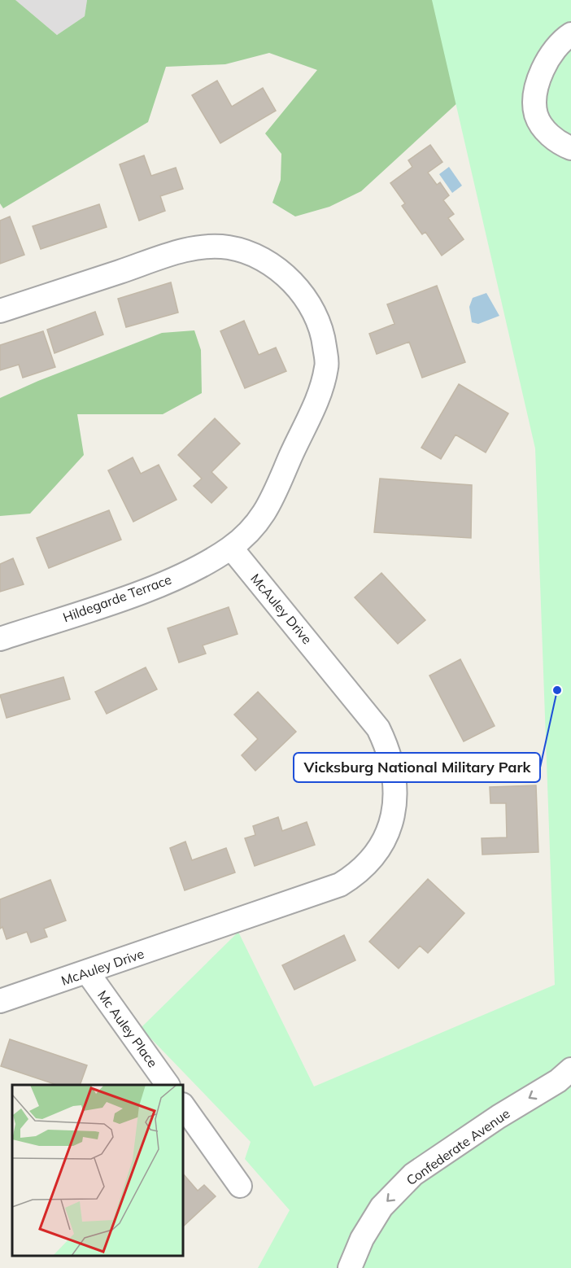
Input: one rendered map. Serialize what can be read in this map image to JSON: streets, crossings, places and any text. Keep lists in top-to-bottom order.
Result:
{
  "streets": {
    "street": [
      "Hildegarde Terrace",
      "McAuley Drive",
      "Mc Auley Place",
      "Confederate Avenue"
    ]
  },
  "crossings": [
    ["Hildegarde Terrace", "McAuley Drive"],
    ["McAuley Drive", "Mc Auley Place"]
  ],
  "one_way": ["Confederate Avenue"],
  "places": ["Vicksburg National Military Park"]
}
